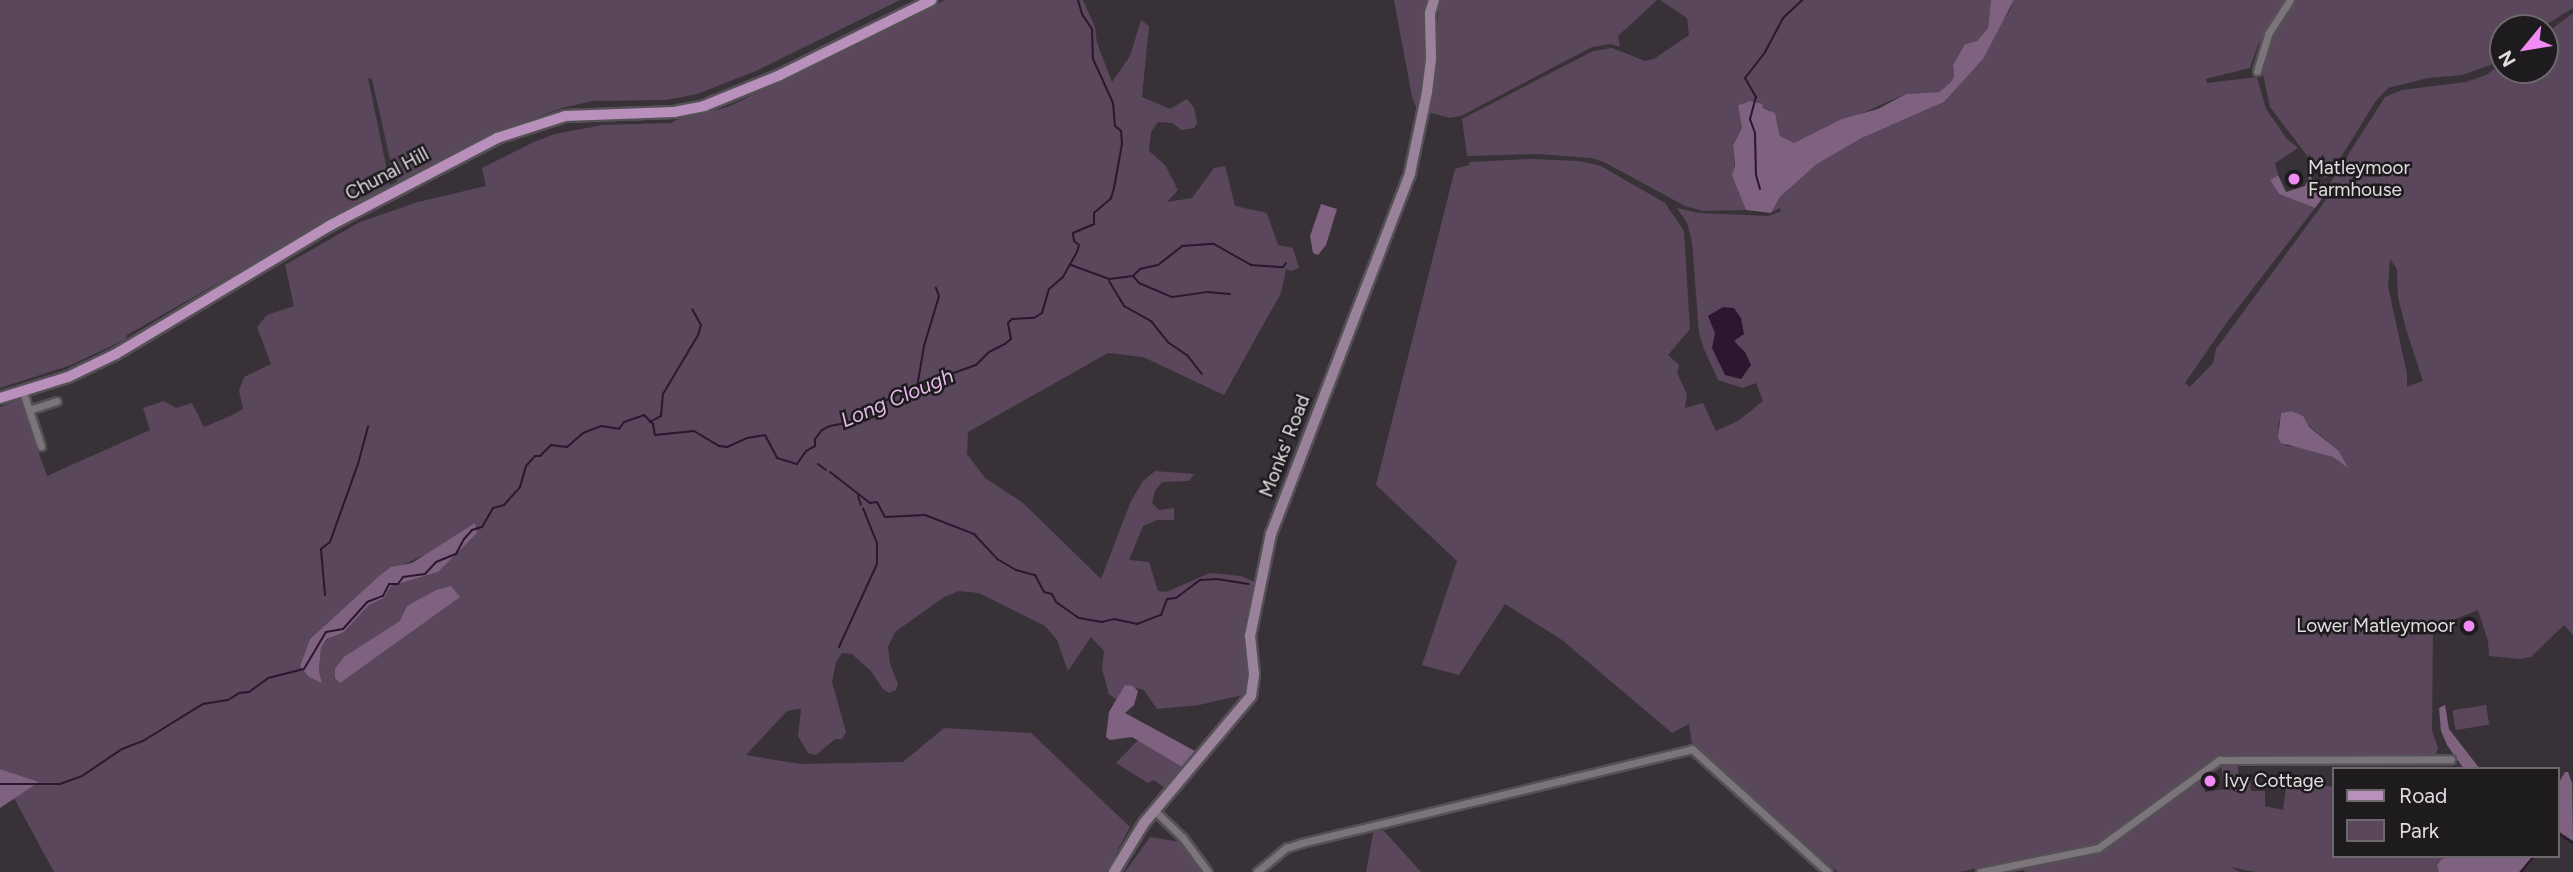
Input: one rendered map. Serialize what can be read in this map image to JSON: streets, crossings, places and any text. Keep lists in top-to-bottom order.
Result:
{
  "streets": {
    "main road": ["Chunal Hill"],
    "street": ["Monks' Road"]
  },
  "water": ["Long Clough"],
  "places": ["Matleymoor Farmhouse", "Lower Matleymoor", "Ivy Cottage"],
  "legend": ["Road", "Park"],
  "north": "bottom left"
}
